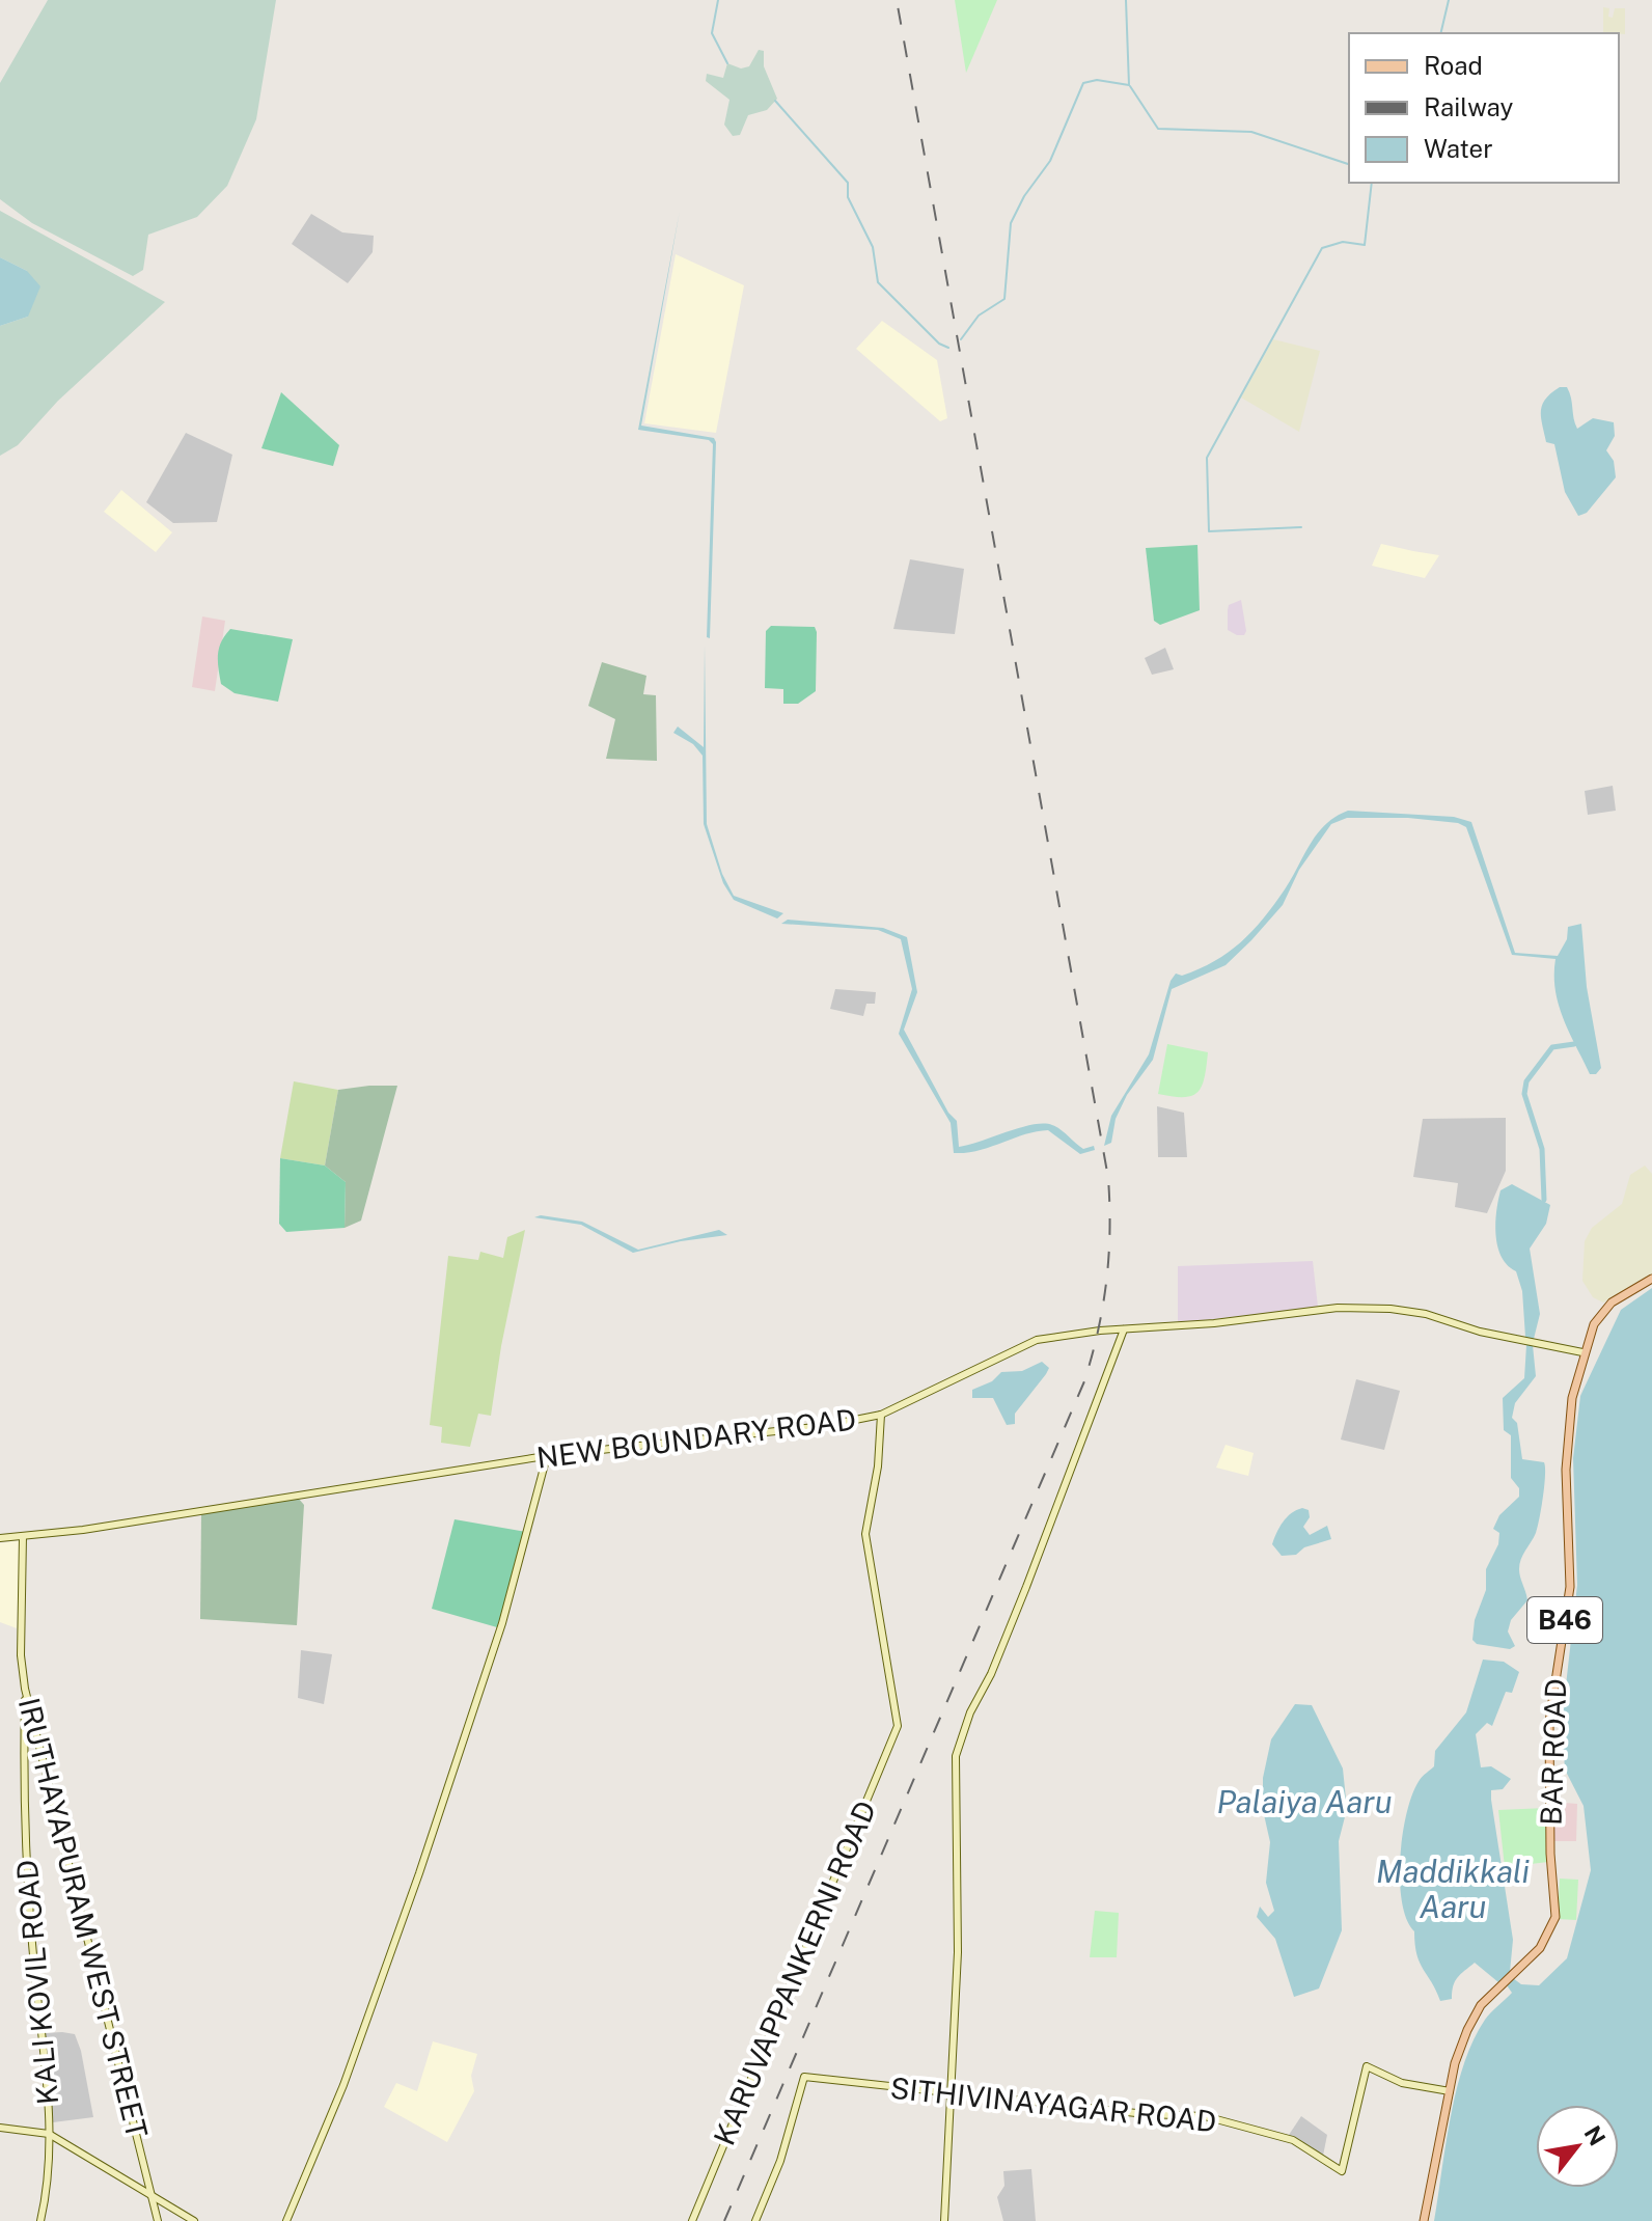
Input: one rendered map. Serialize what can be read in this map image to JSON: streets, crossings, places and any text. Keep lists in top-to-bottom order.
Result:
{
  "streets": {
    "main road": ["B46", "BAR ROAD"],
    "street": [
      "NEW BOUNDARY ROAD",
      "IRUTHAYAPURAM WEST STREET",
      "KARUVAPPANKERNI ROAD",
      "KALI KOVIL ROAD",
      "SITHIVINAYAGAR ROAD"
    ]
  },
  "crossings": [
    ["NEW BOUNDARY ROAD", "BAR ROAD"],
    ["NEW BOUNDARY ROAD", "IRUTHAYAPURAM WEST STREET"],
    ["NEW BOUNDARY ROAD", "KARUVAPPANKERNI ROAD"],
    ["BAR ROAD", "SITHIVINAYAGAR ROAD"],
    ["IRUTHAYAPURAM WEST STREET", "KALI KOVIL ROAD"]
  ],
  "water": ["Palaiya Aaru", "Maddikkali Aaru"],
  "legend": ["Road", "Railway", "Water"],
  "north": "top right"
}
